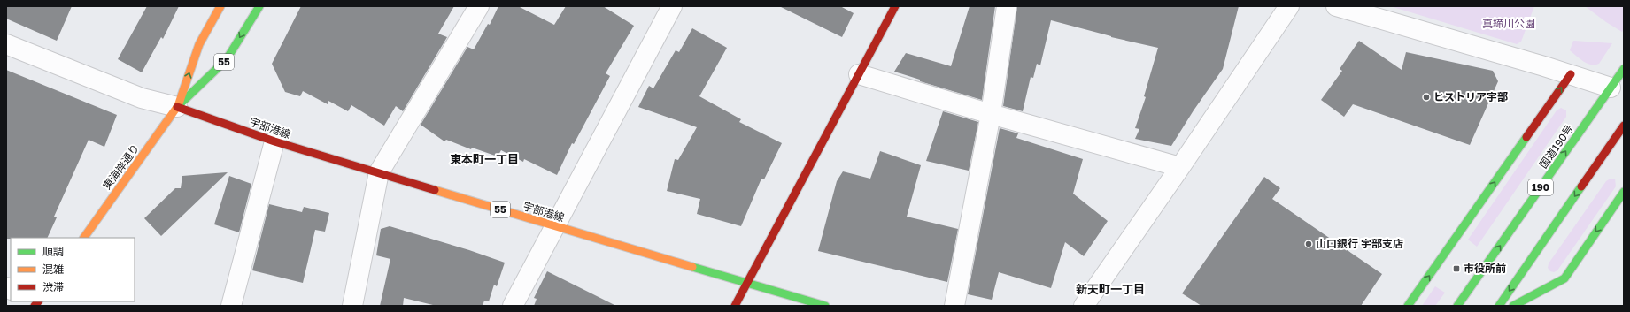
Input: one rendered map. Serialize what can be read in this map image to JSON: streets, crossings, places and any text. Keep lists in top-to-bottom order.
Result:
{
  "streets": {
    "main road": [
      "55",
      "宇部港線",
      "国道190号",
      "東海岸通り",
      "190"
    ]
  },
  "crossings": [
    ["55", "宇部港線"],
    ["55", "東海岸通り"],
    ["宇部港線", "東海岸通り"]
  ],
  "districts": ["東本町一丁目", "新天町一丁目"],
  "parks": ["真締川公園"],
  "places": {
    "other": ["ヒストリア宇部", "山口銀行 宇部支店"],
    "transit": ["市役所前"]
  },
  "legend": ["順調", "混雑", "渋滞"]
}
